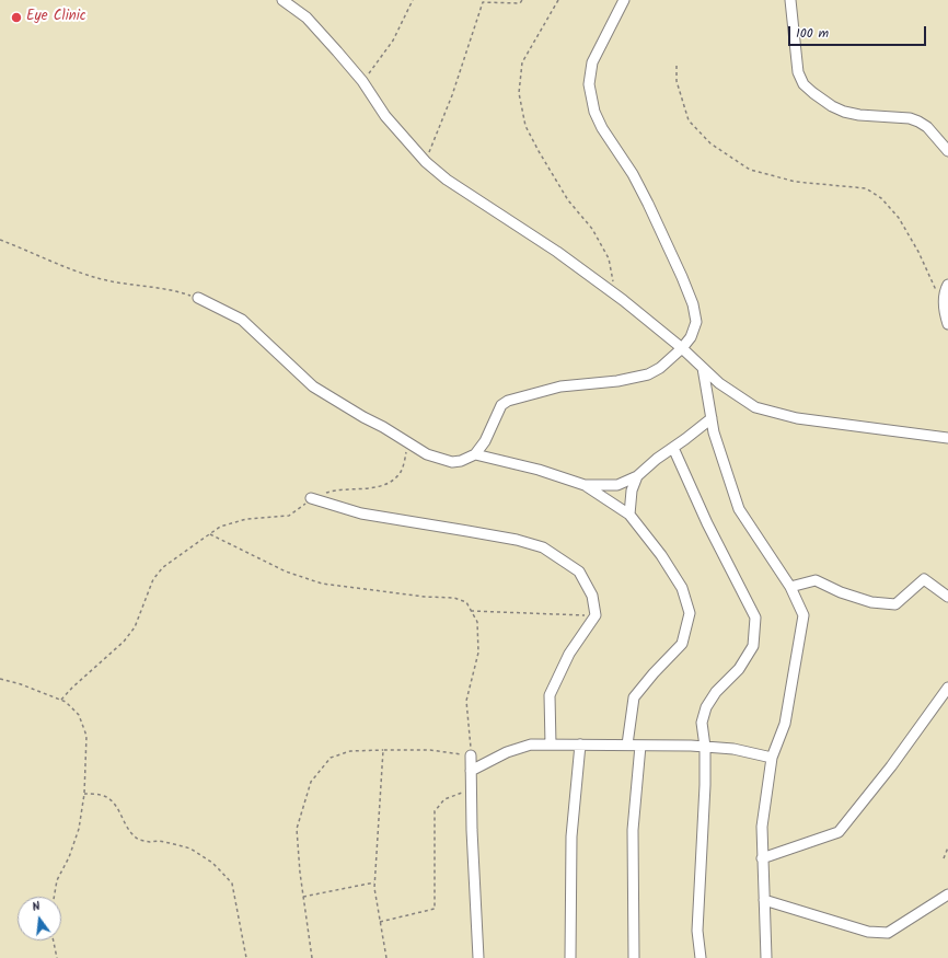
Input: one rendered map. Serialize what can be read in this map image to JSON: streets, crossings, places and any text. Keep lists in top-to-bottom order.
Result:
{
  "places": ["Eye Clinic"],
  "scale_bar": "100 m",
  "north": "top"
}
